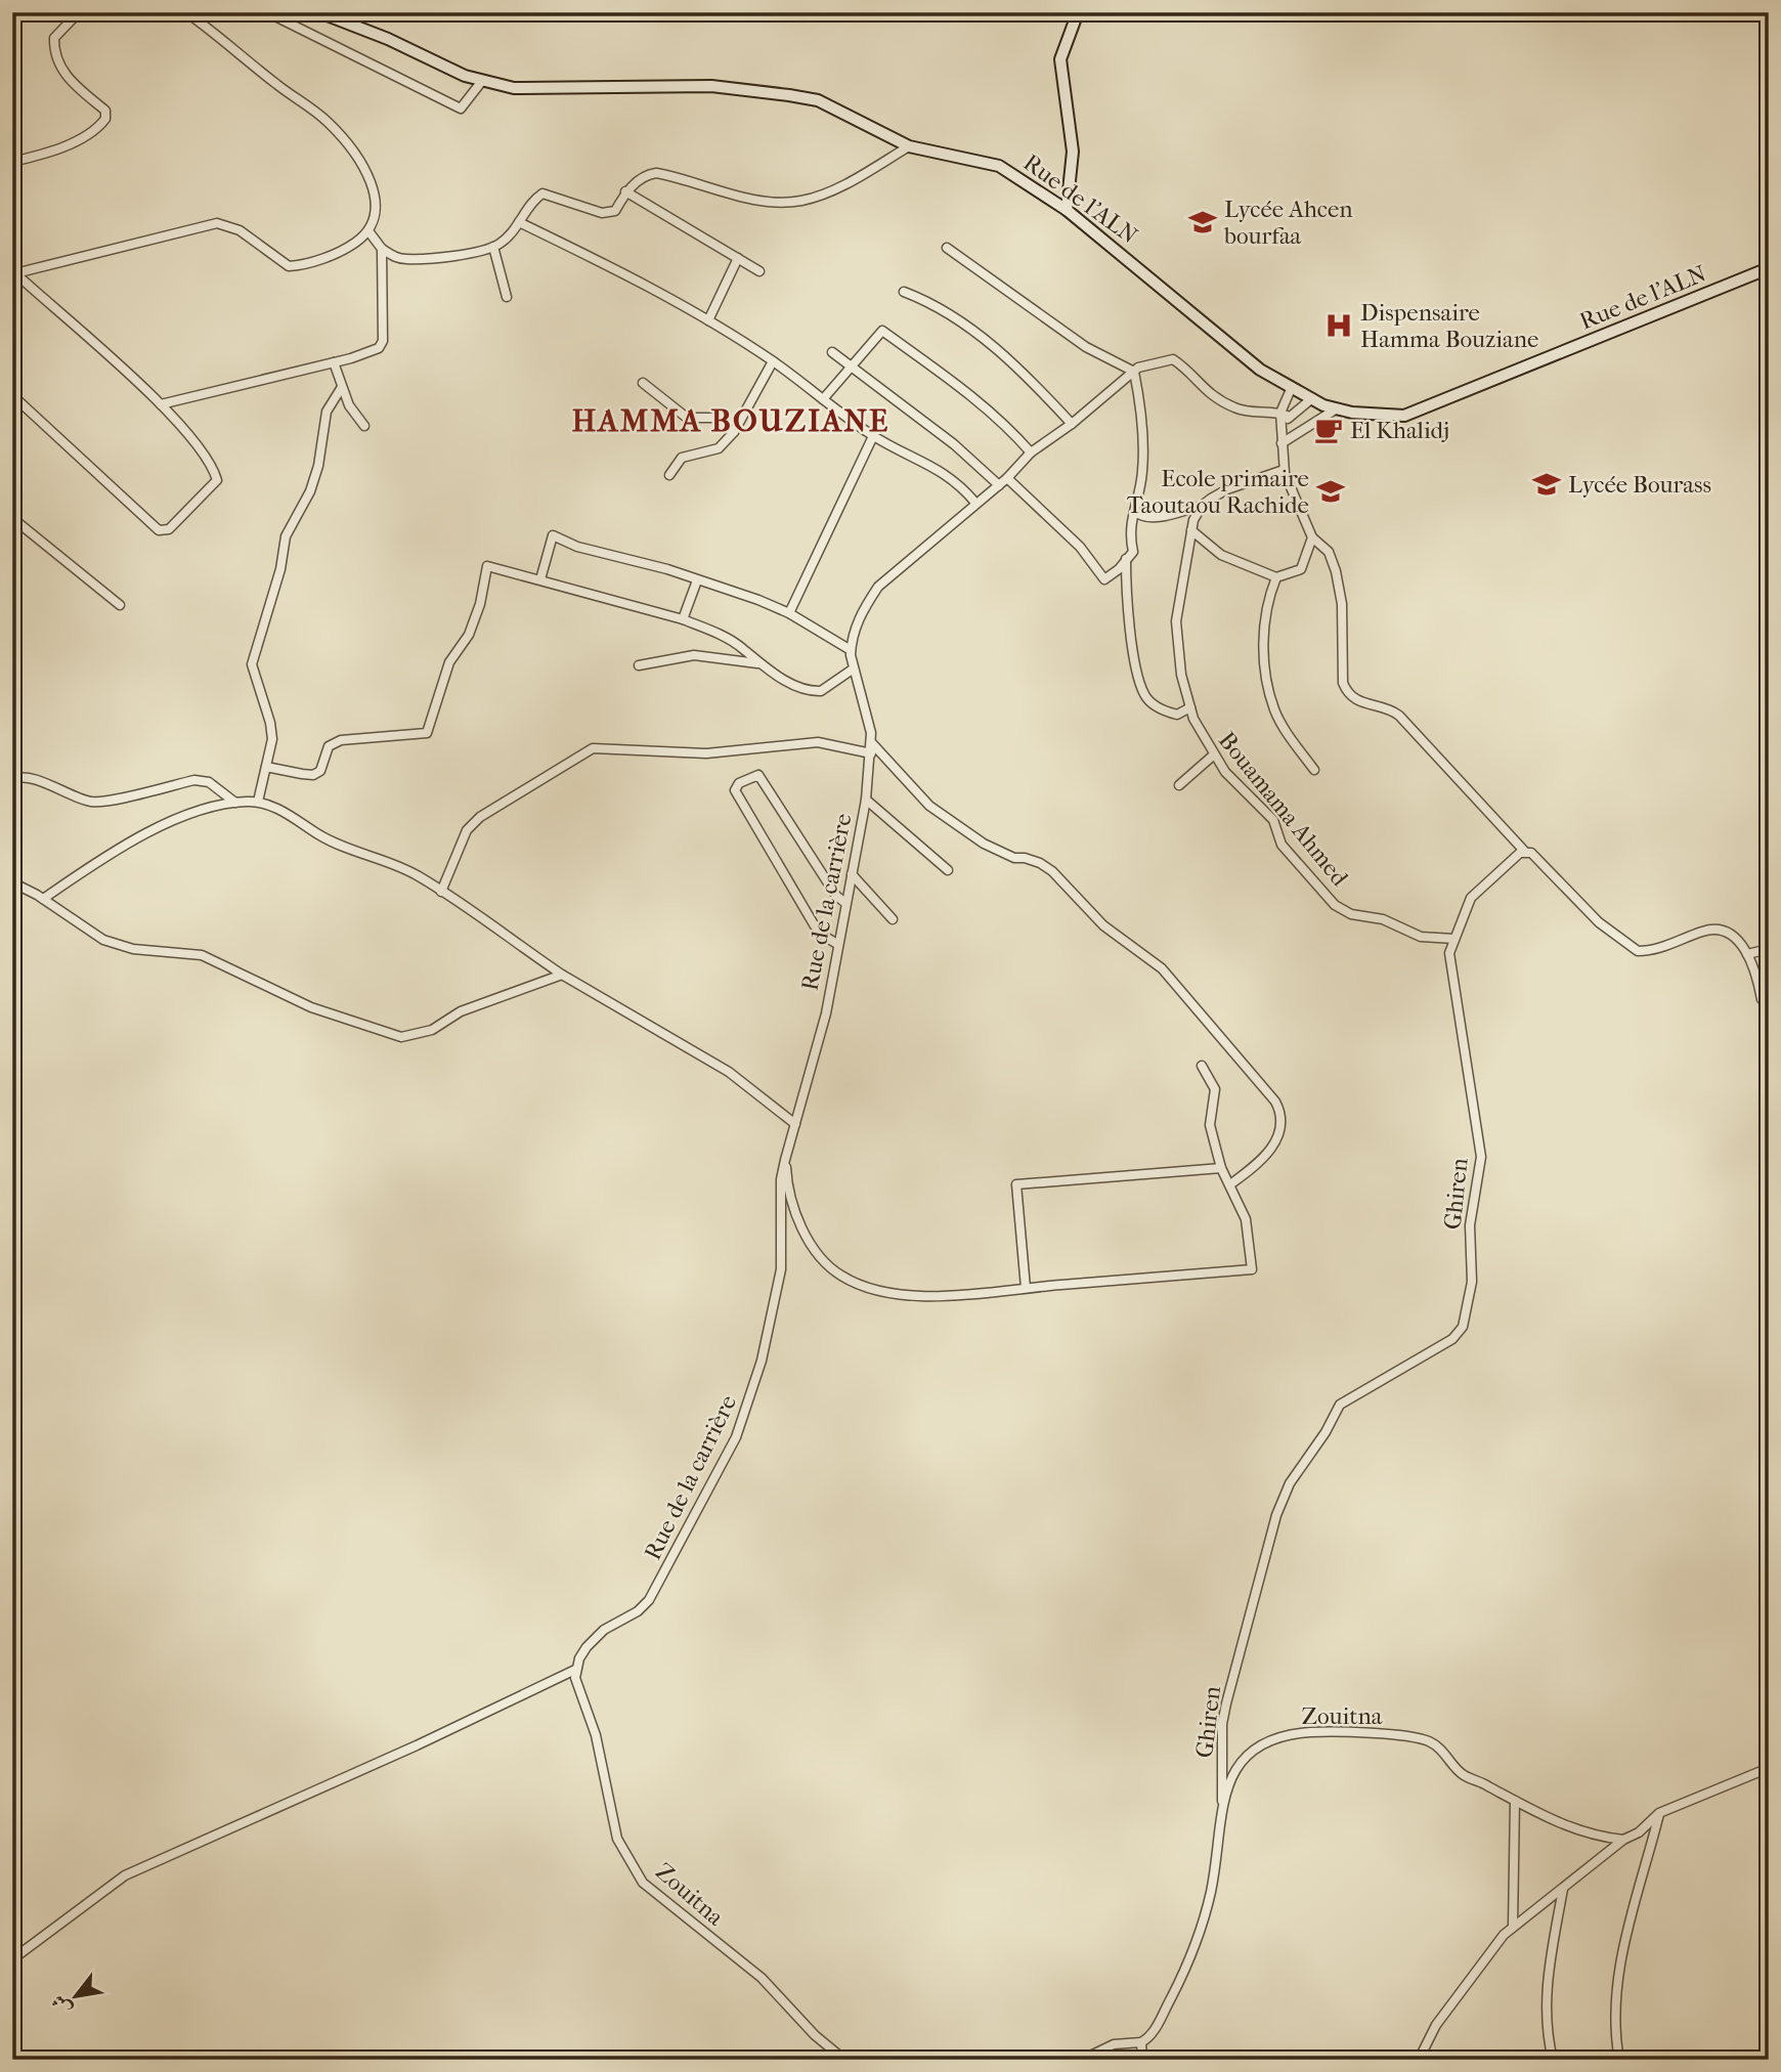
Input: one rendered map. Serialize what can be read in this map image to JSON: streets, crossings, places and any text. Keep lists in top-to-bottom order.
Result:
{
  "streets": {
    "main road": ["Rue de l'ALN"],
    "street": [
      "Bouamama Ahmed",
      "Rue de la carrière",
      "Ghiren",
      "Zouitna"
    ]
  },
  "crossings": [
    ["Bouamama Ahmed", "Ghiren"],
    ["Rue de la carrière", "Zouitna"],
    ["Ghiren", "Zouitna"]
  ],
  "districts": ["HAMMA BOUZIANE"],
  "places": {
    "school or university": ["Lycée Ahcen bourfaa", "Lycée Bourass", "Ecole primaire Taoutaou Rachide"],
    "hospital": ["Dispensaire Hamma Bouziane"],
    "cafe": ["El Khalidj"]
  },
  "north": "bottom left"
}
